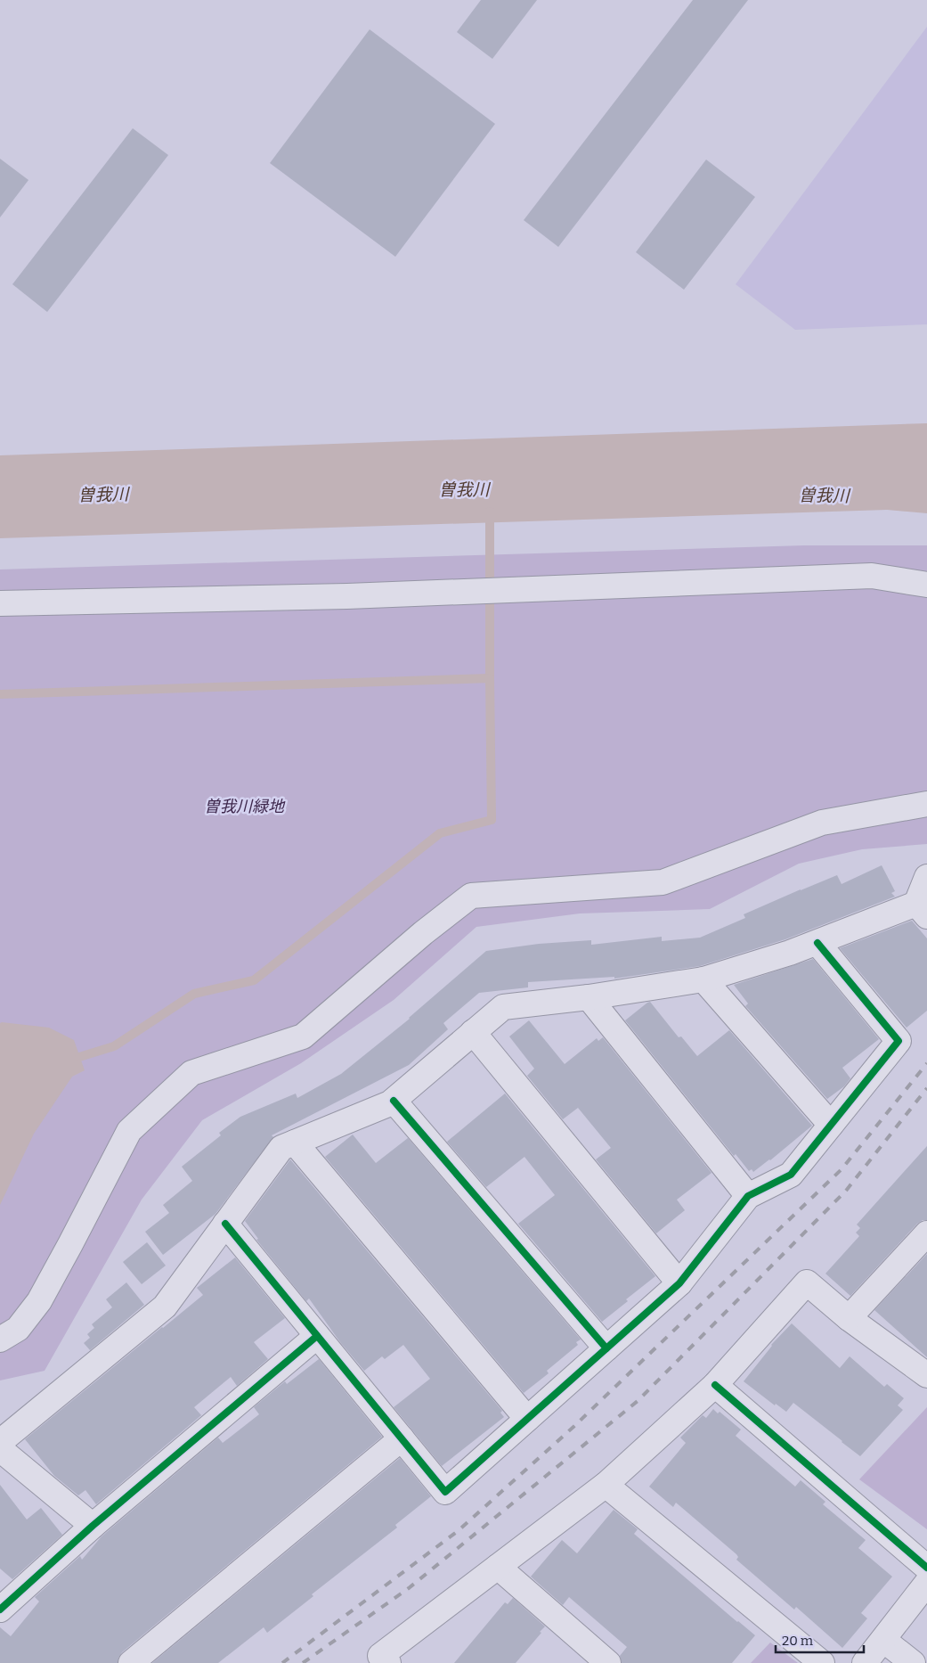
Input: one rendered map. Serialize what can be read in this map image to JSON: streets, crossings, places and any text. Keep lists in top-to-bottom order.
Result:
{
  "water": ["曽我川"],
  "parks": ["曽我川緑地"],
  "scale_bar": "20 m"
}
